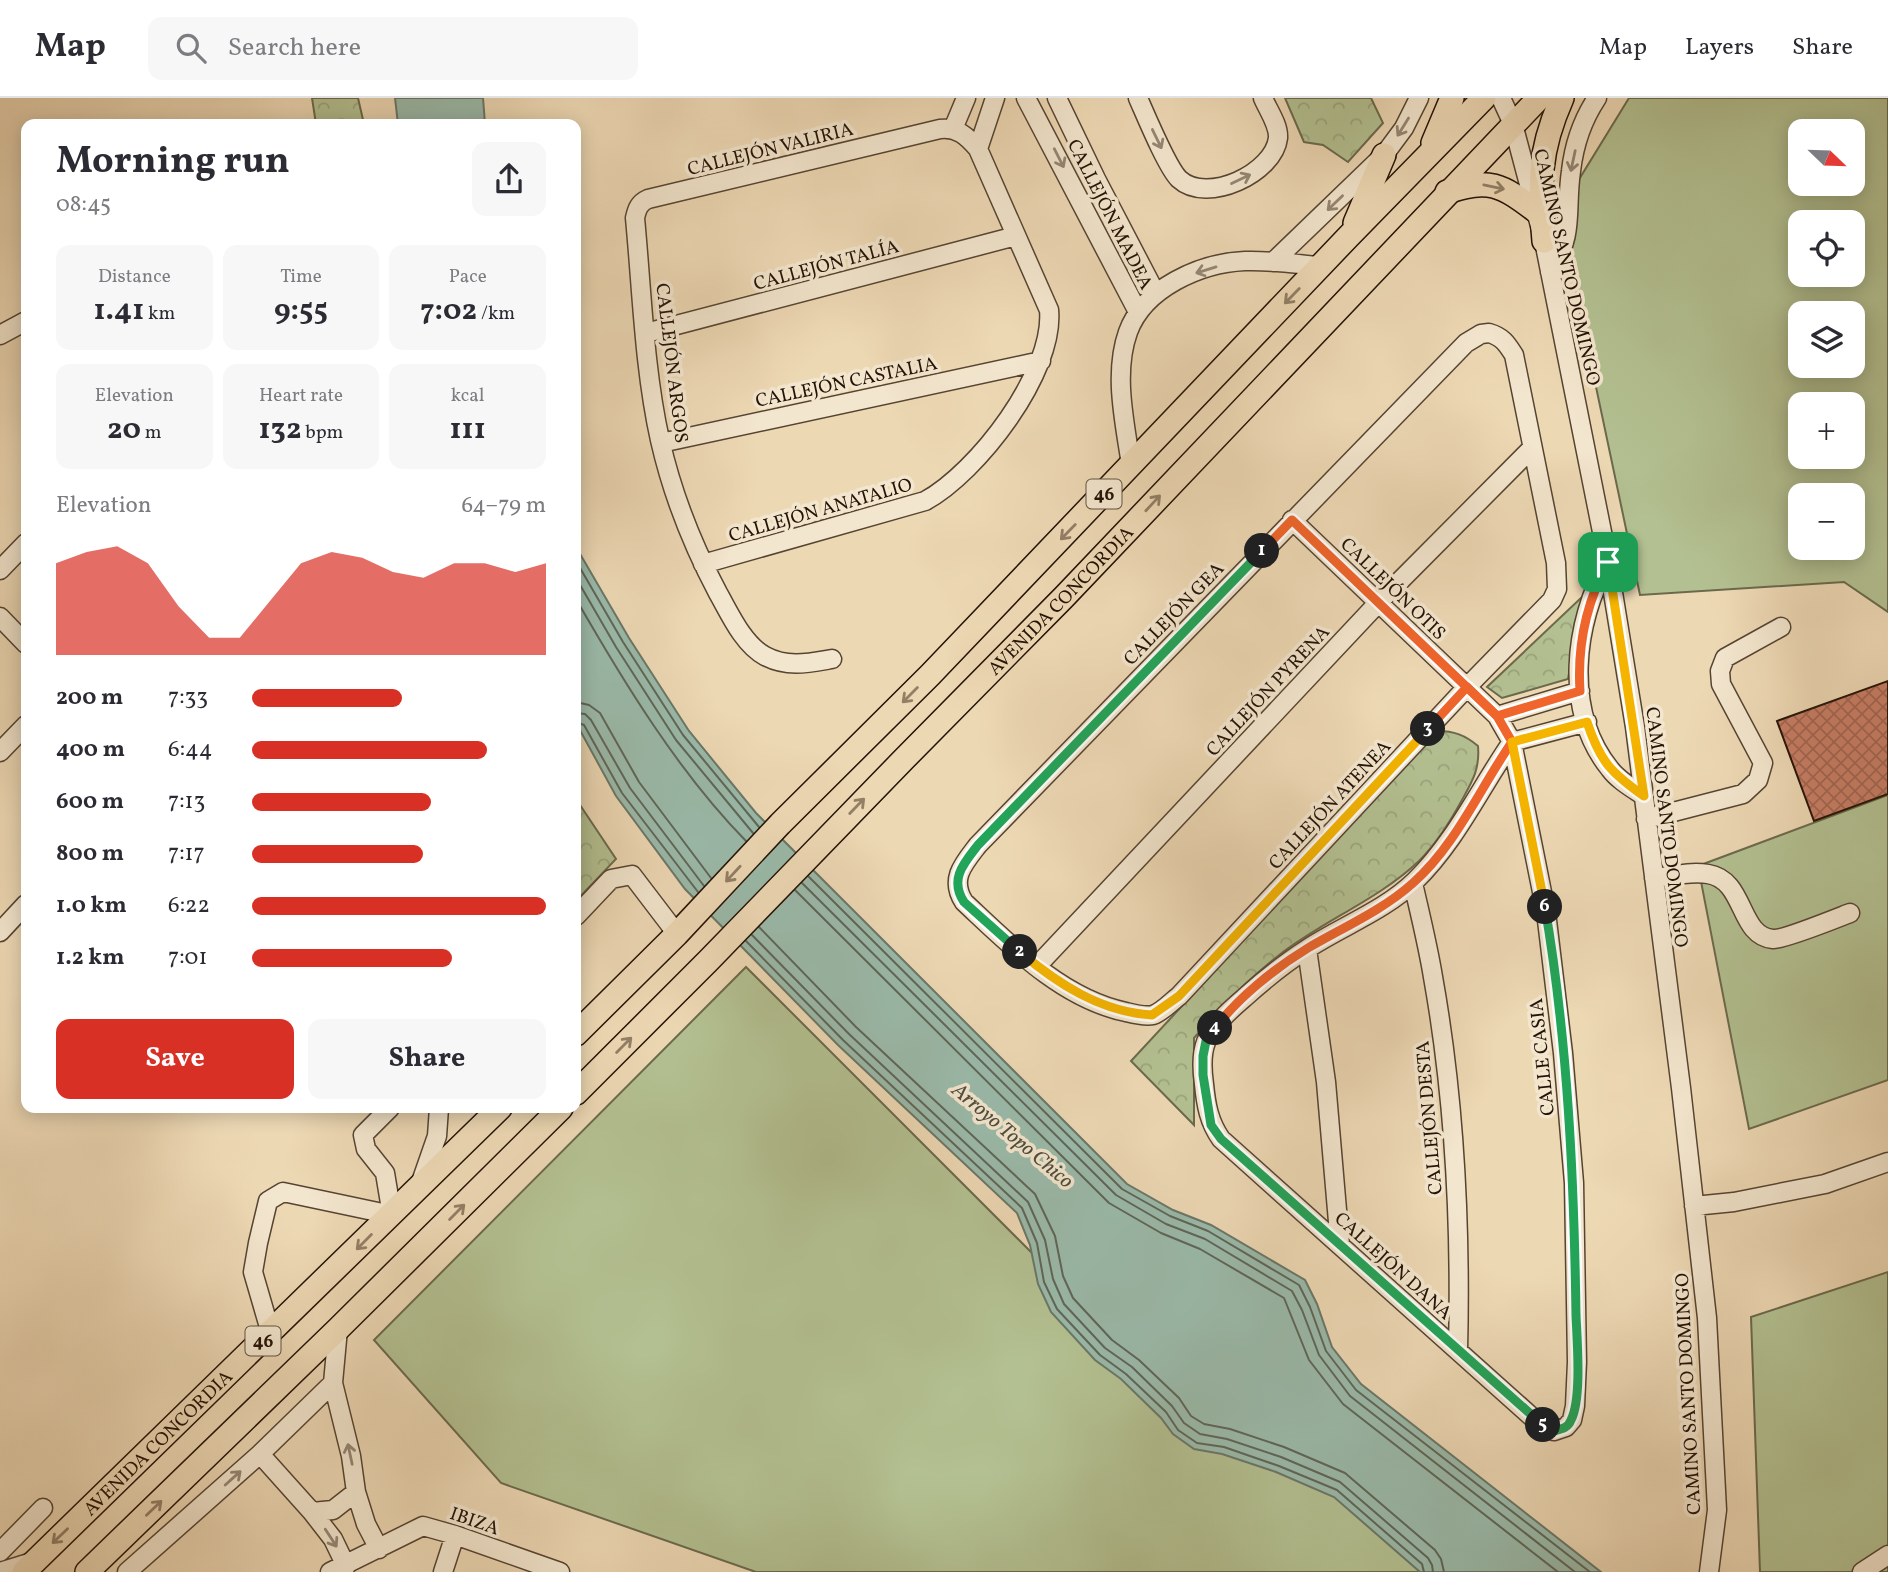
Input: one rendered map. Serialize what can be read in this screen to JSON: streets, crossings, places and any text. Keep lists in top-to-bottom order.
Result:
{
  "streets": {
    "main road": ["46", "AVENIDA CONCORDIA"],
    "street": [
      "CALLEJÓN VALIRIA",
      "CALLEJÓN MADEA",
      "CALLEJÓN TALÍA",
      "CAMINO SANTO DOMINGO",
      "CALLEJÓN ARGOS",
      "CALLEJÓN CASTALIA",
      "CALLEJÓN ANATALIO",
      "CALLEJÓN OTIS",
      "CALLEJÓN GEA",
      "CALLEJÓN PYRENA",
      "CALLEJÓN ATENEA",
      "CALLE CASIA",
      "CALLEJÓN DESTA",
      "CALLEJÓN DANA",
      "IBIZA"
    ]
  },
  "crossings": [
    ["CALLEJÓN VALIRIA", "CALLEJÓN ARGOS"],
    ["CALLEJÓN VALIRIA", "CALLEJÓN ANATALIO"],
    ["CALLEJÓN TALÍA", "CALLEJÓN ARGOS"],
    ["CALLEJÓN TALÍA", "CALLEJÓN ANATALIO"],
    ["CAMINO SANTO DOMINGO", "AVENIDA CONCORDIA"],
    ["CALLEJÓN ARGOS", "CALLEJÓN CASTALIA"],
    ["CALLEJÓN ARGOS", "CALLEJÓN ANATALIO"],
    ["CALLEJÓN CASTALIA", "CALLEJÓN ANATALIO"],
    ["CALLEJÓN OTIS", "CALLEJÓN GEA"],
    ["CALLEJÓN OTIS", "CALLEJÓN PYRENA"],
    ["CALLEJÓN OTIS", "CALLEJÓN ATENEA"],
    ["CALLEJÓN OTIS", "CALLE CASIA"],
    ["CALLEJÓN GEA", "CALLEJÓN PYRENA"],
    ["CALLEJÓN GEA", "CALLEJÓN ATENEA"],
    ["CALLEJÓN PYRENA", "CALLEJÓN ATENEA"],
    ["CALLEJÓN ATENEA", "CALLE CASIA"],
    ["CALLE CASIA", "CALLEJÓN DANA"],
    ["CALLEJÓN DESTA", "CALLEJÓN DANA"]
  ],
  "water": ["Arroyo Topo Chico"],
  "north": "bottom right",
  "page": {
    "header": "Map",
    "search": "Search here",
    "nav": ["Map", "Layers", "Share"],
    "map_buttons": ["+", "−"],
    "heading": ["Morning run", "08:45"],
    "stats": [
      ["Distance", "1.41 km"],
      ["Time", "9:55"],
      ["Pace", "7:02 /km"],
      ["Elevation", "20 m"],
      ["Heart rate", "132 bpm"],
      ["kcal", "111"]
    ],
    "chart": ["Elevation", "64–79 m"],
    "pins": [
      "1",
      "3",
      "6",
      "2",
      "4",
      "5"
    ],
    "list": [
      {
        "name": "200 m",
        "note": "7:33"
      },
      {
        "name": "400 m",
        "note": "6:44"
      },
      {
        "name": "600 m",
        "note": "7:13"
      },
      {
        "name": "800 m",
        "note": "7:17"
      },
      {
        "name": "1.0 km",
        "note": "6:22"
      },
      {
        "name": "1.2 km",
        "note": "7:01"
      }
    ],
    "buttons": ["Save", "Share"]
  }
}
